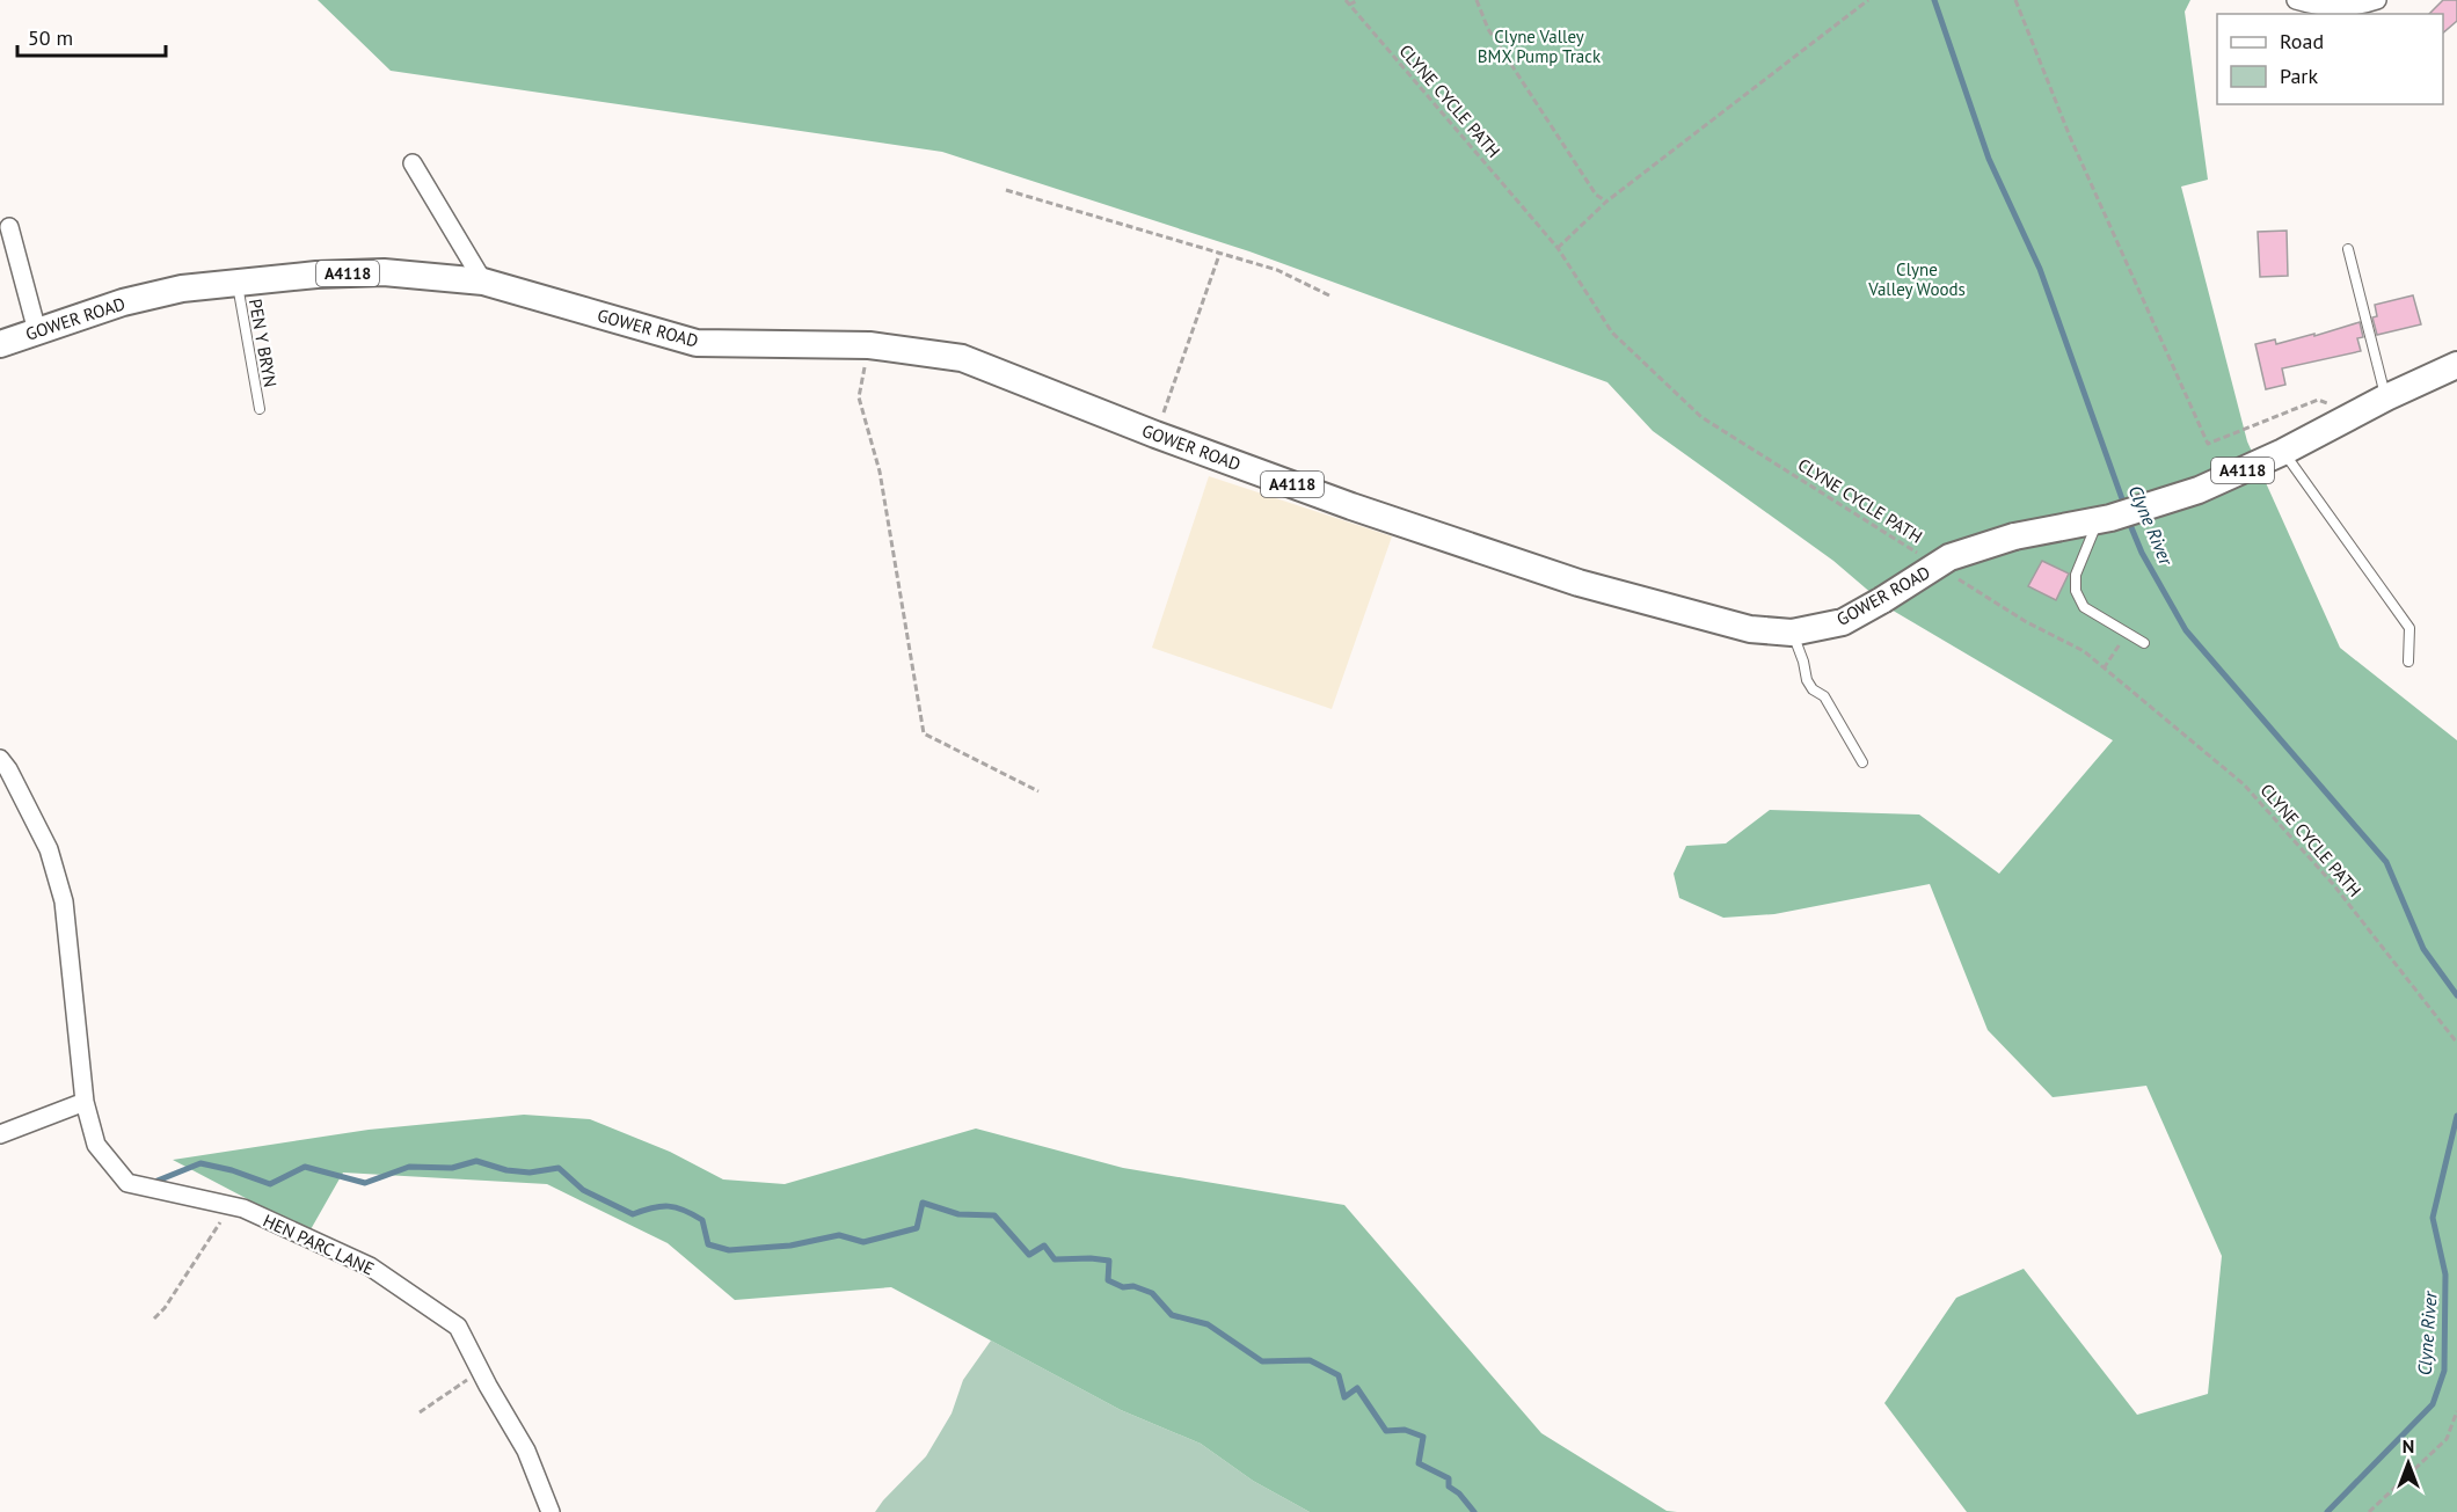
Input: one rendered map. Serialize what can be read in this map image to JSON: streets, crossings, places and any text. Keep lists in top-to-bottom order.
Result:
{
  "streets": {
    "main road": ["A4118", "GOWER ROAD"],
    "street": ["HEN PARC LANE"],
    "lane": ["PEN Y BRYN"],
    "path": ["CLYNE CYCLE PATH"]
  },
  "crossings": [
    ["GOWER ROAD", "PEN Y BRYN"]
  ],
  "water": ["Clyne River"],
  "parks": ["Clyne Valley BMX Pump Track", "Clyne Valley Woods"],
  "legend": ["Road", "Park"],
  "scale_bar": "50 m",
  "north": "top"
}
